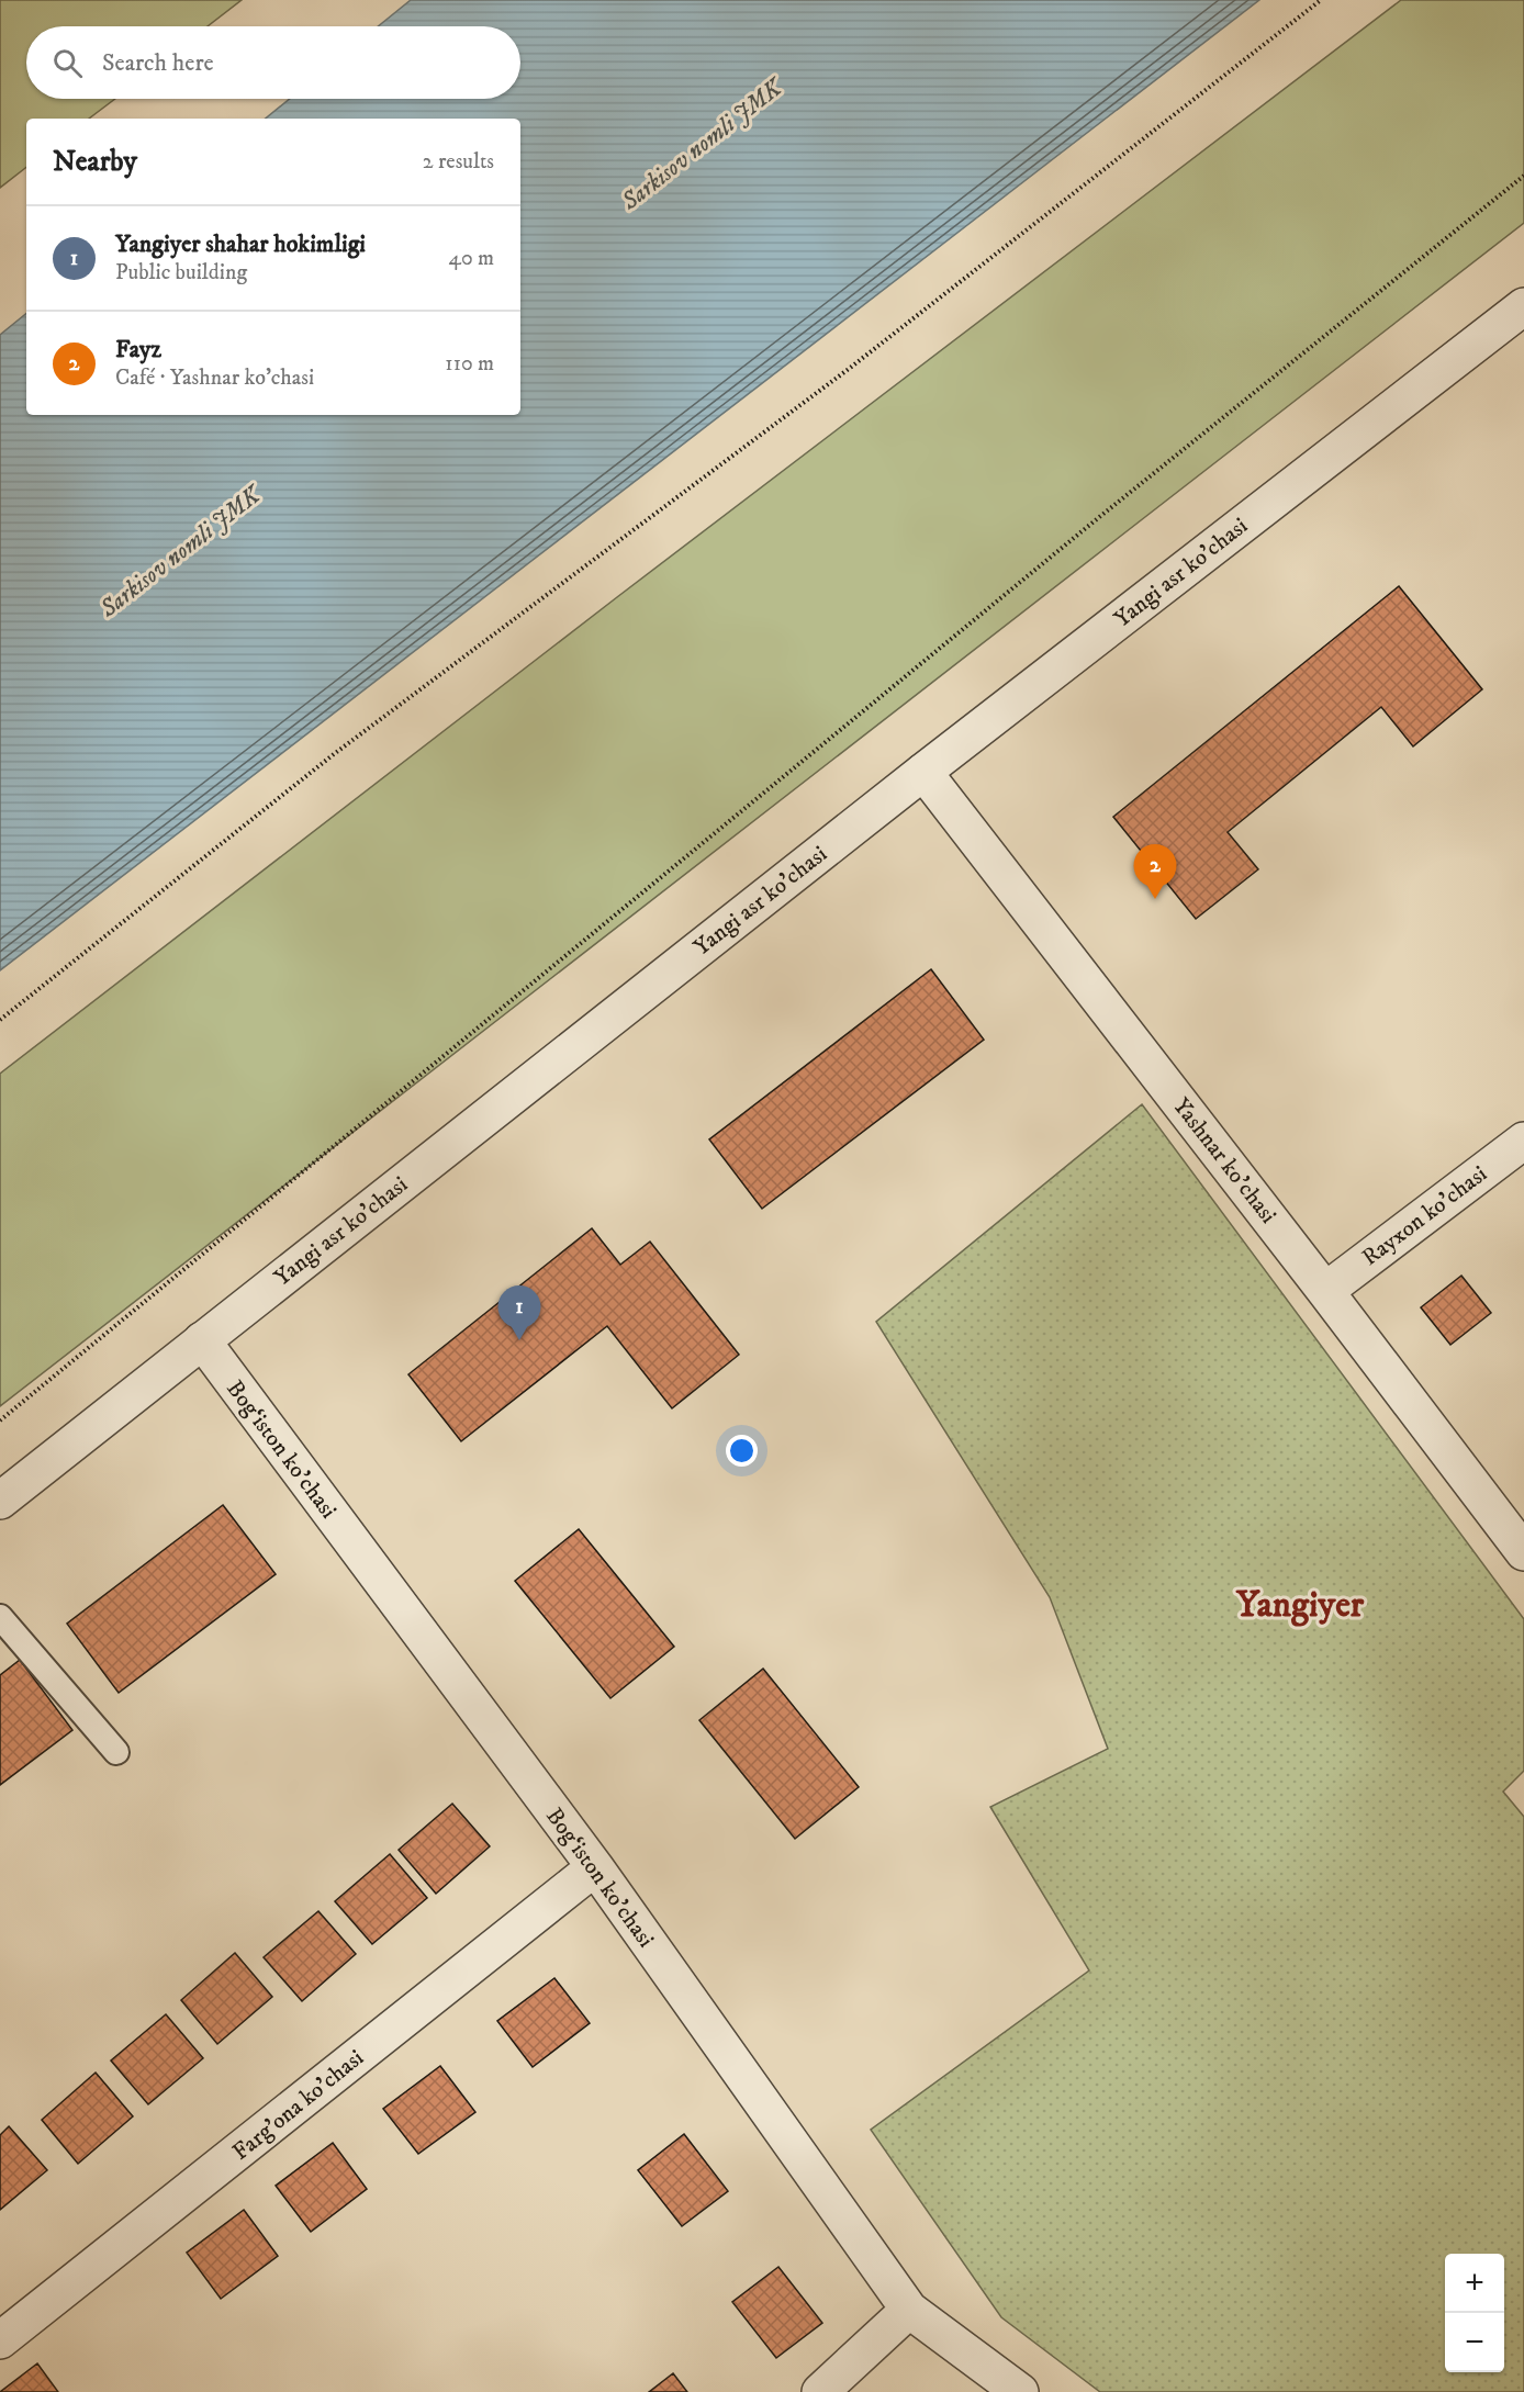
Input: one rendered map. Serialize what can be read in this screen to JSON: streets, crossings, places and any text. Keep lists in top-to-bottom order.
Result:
{
  "streets": {
    "street": [
      "Yangi asr ko'chasi",
      "Yashnar ko'chasi",
      "Rayxon ko'chasi",
      "Bog‘iston ko'chasi",
      "Farg'ona ko'chasi"
    ]
  },
  "crossings": [
    ["Yangi asr ko'chasi", "Yashnar ko'chasi"],
    ["Yangi asr ko'chasi", "Bog‘iston ko'chasi"],
    ["Yashnar ko'chasi", "Rayxon ko'chasi"],
    ["Bog‘iston ko'chasi", "Farg'ona ko'chasi"]
  ],
  "districts": ["Yangiyer"],
  "water": ["Sarkisov nomli JMK"],
  "page": {
    "search": "Search here",
    "heading": ["Nearby", "2 results"],
    "list": [
      {
        "mark": "1",
        "name": "Yangiyer shahar hokimligi",
        "note": "Public building",
        "value": "40 m"
      },
      {
        "mark": "2",
        "name": "Fayz",
        "note": "Café · Yashnar ko'chasi",
        "value": "110 m"
      }
    ],
    "pins": ["2", "1"],
    "map_buttons": ["+", "−"]
  }
}
